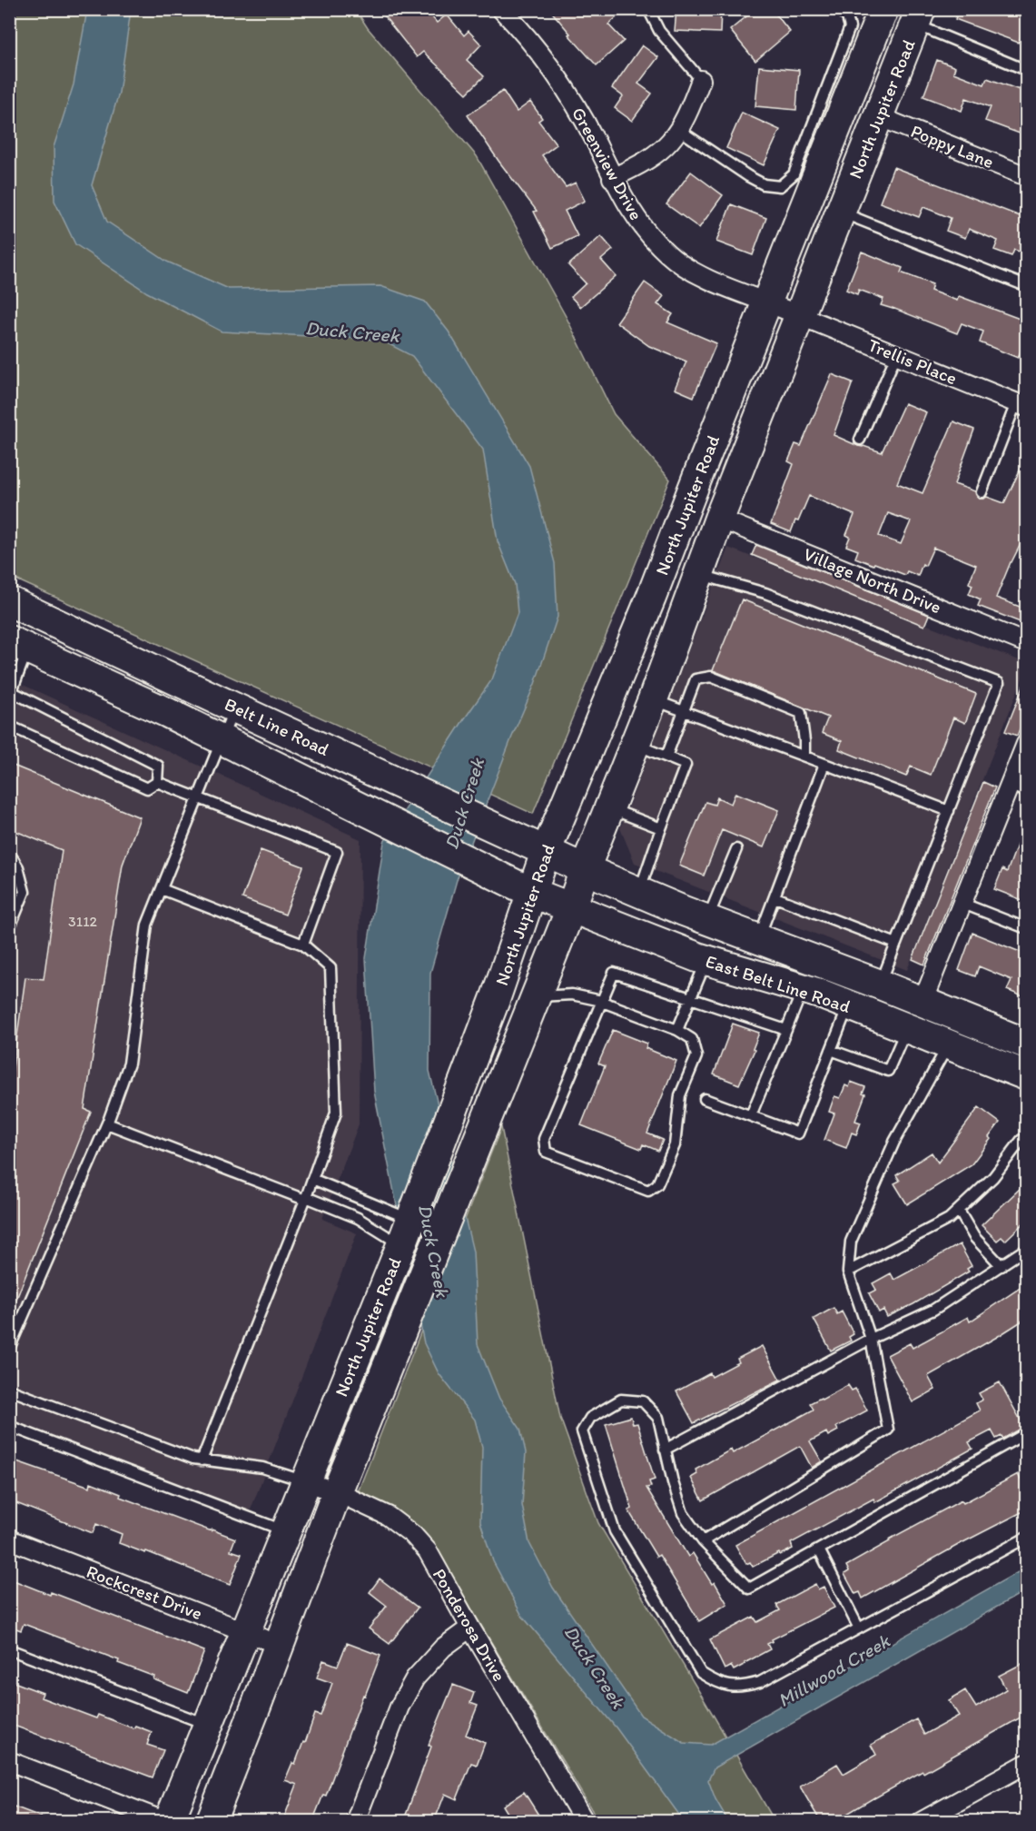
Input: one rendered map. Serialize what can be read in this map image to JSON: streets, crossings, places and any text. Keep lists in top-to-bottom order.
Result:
{
  "streets": {
    "main road": ["North Jupiter Road", "Belt Line Road", "East Belt Line Road"],
    "street": [
      "Poppy Lane",
      "Greenview Drive",
      "Trellis Place",
      "Village North Drive",
      "Rockcrest Drive",
      "Ponderosa Drive"
    ]
  },
  "crossings": [
    ["North Jupiter Road", "Poppy Lane"],
    ["North Jupiter Road", "Greenview Drive"],
    ["North Jupiter Road", "Trellis Place"],
    ["North Jupiter Road", "Village North Drive"],
    ["North Jupiter Road", "Belt Line Road"],
    ["North Jupiter Road", "East Belt Line Road"],
    ["North Jupiter Road", "Rockcrest Drive"],
    ["North Jupiter Road", "Ponderosa Drive"],
    ["Greenview Drive", "Trellis Place"],
    ["Belt Line Road", "East Belt Line Road"]
  ],
  "water": ["Duck Creek", "Millwood Creek"],
  "house_numbers": ["3112"]
}
